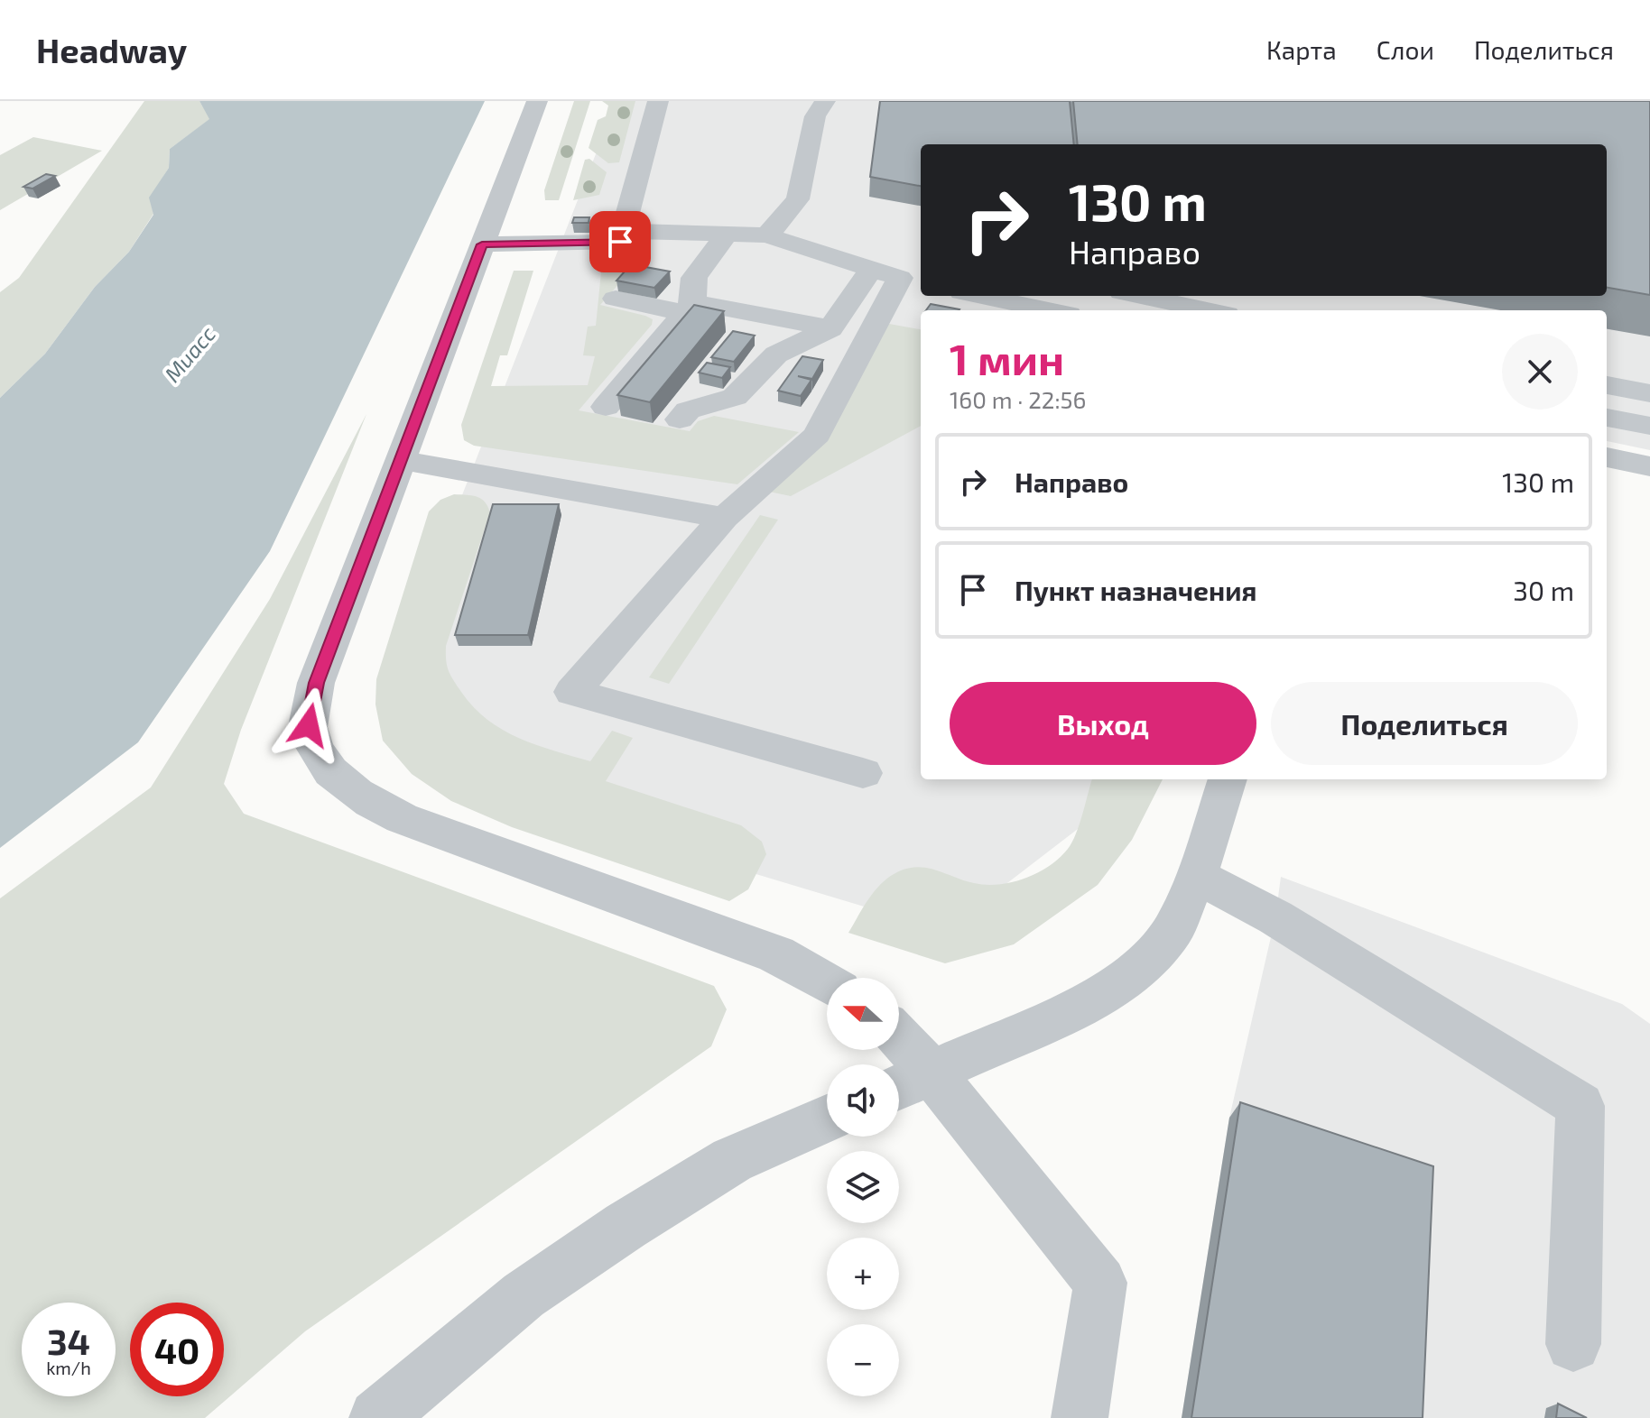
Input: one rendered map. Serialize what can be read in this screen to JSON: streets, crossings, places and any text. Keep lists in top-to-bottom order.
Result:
{
  "water": ["Миасс"],
  "north": "left",
  "page": {
    "header": "Headway",
    "nav": ["Карта", "Слои", "Поделиться"],
    "turn": ["130 m", "Направо"],
    "heading": ["1 мин", "160 m · 22:56"],
    "list": [
      {
        "name": "Направо",
        "value": "130 m"
      },
      {
        "name": "Пункт назначения",
        "value": "30 m"
      }
    ],
    "buttons": ["Выход", "Поделиться"],
    "map_buttons": ["+", "−"],
    "speed": "34 km/h",
    "limit": "40"
  }
}
